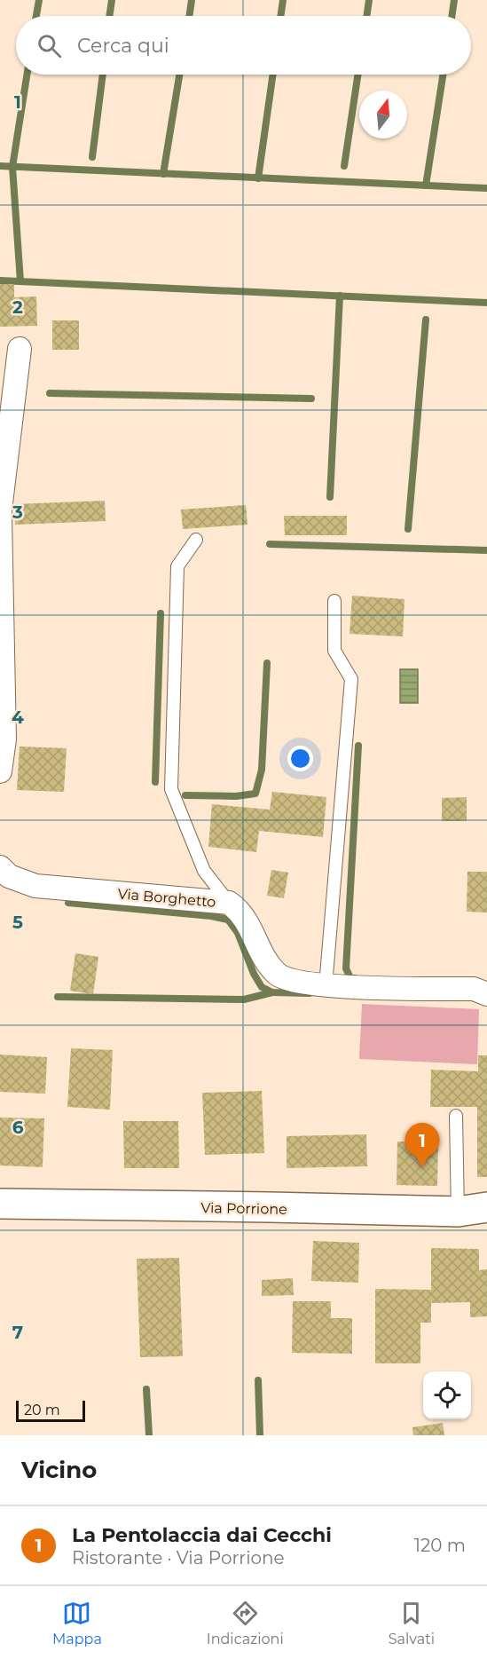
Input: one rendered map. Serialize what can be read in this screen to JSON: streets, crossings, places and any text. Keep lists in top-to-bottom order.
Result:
{
  "streets": {
    "street": ["Via Borghetto", "Via Porrione"]
  },
  "scale_bar": "20 m",
  "north": "top",
  "page": {
    "search": "Cerca qui",
    "pins": "1",
    "scale": "20 m",
    "heading": "Vicino",
    "list": [
      {
        "mark": "1",
        "name": "La Pentolaccia dai Cecchi",
        "note": "Ristorante · Via Porrione",
        "value": "120 m"
      }
    ],
    "nav": ["Mappa", "Indicazioni", "Salvati"]
  },
  "grid": {
    "rows": [
      "1",
      "2",
      "3",
      "4",
      "5",
      "6",
      "7"
    ]
  }
}
